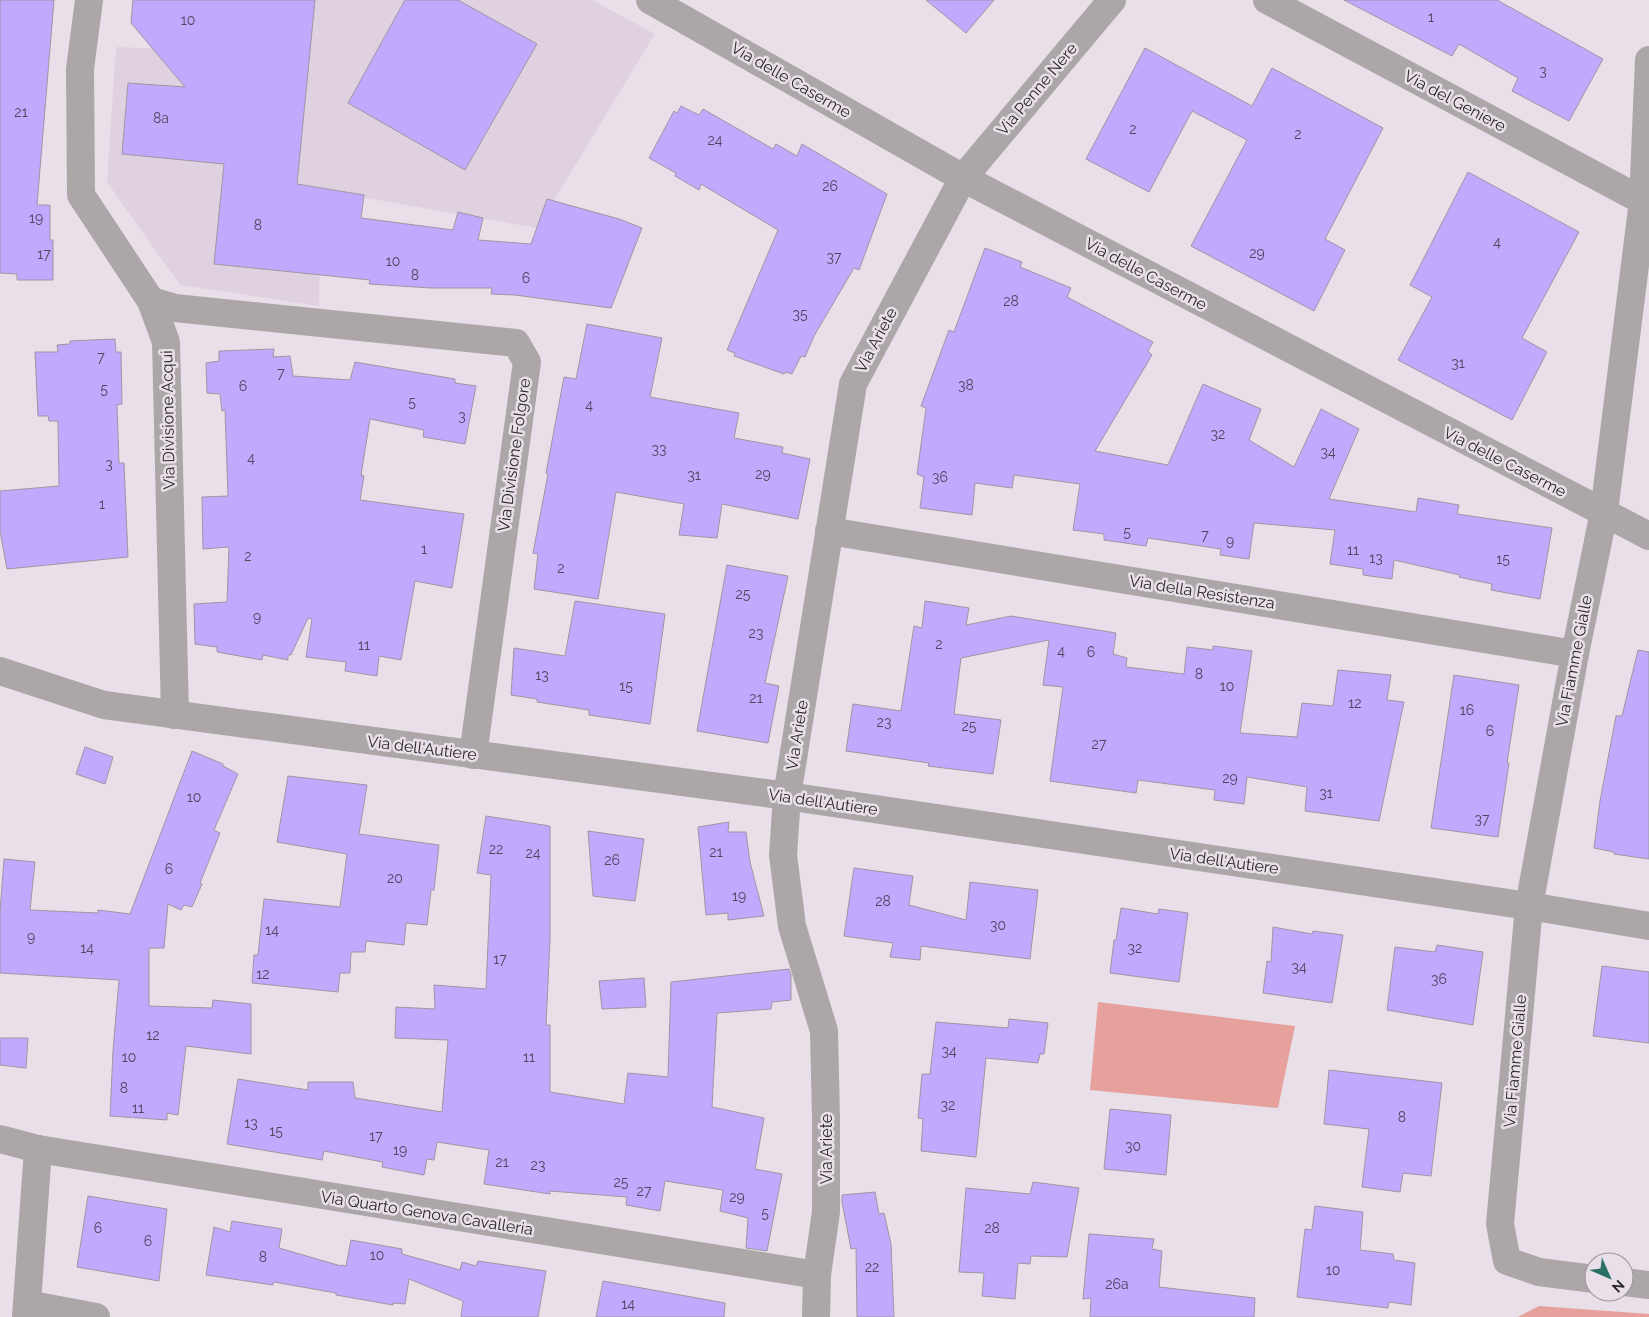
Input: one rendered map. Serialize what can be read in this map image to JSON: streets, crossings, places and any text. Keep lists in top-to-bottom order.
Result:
{
  "streets": {
    "street": [
      "Via delle Caserme",
      "Via Penne Nere",
      "Via del Geniere",
      "Via Ariete",
      "Via Divisione Acqui",
      "Via Divisione Folgore",
      "Via della Resistenza",
      "Via Fiamme Gialle",
      "Via dell'Autiere",
      "Via Quarto Genova Cavalleria"
    ]
  },
  "crossings": [
    ["Via delle Caserme", "Via Penne Nere"],
    ["Via delle Caserme", "Via Ariete"],
    ["Via delle Caserme", "Via Fiamme Gialle"],
    ["Via Penne Nere", "Via Ariete"],
    ["Via del Geniere", "Via Fiamme Gialle"],
    ["Via Ariete", "Via della Resistenza"],
    ["Via Ariete", "Via dell'Autiere"],
    ["Via Ariete", "Via Quarto Genova Cavalleria"],
    ["Via Divisione Acqui", "Via Divisione Folgore"],
    ["Via Divisione Acqui", "Via dell'Autiere"],
    ["Via Divisione Folgore", "Via dell'Autiere"],
    ["Via della Resistenza", "Via Fiamme Gialle"],
    ["Via Fiamme Gialle", "Via dell'Autiere"]
  ],
  "house_numbers": [
    "1",
    "10",
    "3",
    "21",
    "8a",
    "2",
    "2",
    "24",
    "26",
    "19",
    "8",
    "4",
    "29",
    "17",
    "37",
    "10",
    "8",
    "6",
    "28",
    "35",
    "7",
    "31",
    "7",
    "38",
    "6",
    "5",
    "5",
    "4",
    "3",
    "32",
    "33",
    "34",
    "4",
    "3",
    "29",
    "31",
    "36",
    "1",
    "5",
    "7",
    "9",
    "1",
    "11",
    "2",
    "13",
    "15",
    "2",
    "25",
    "9",
    "23",
    "2",
    "11",
    "4",
    "6",
    "8",
    "13",
    "15",
    "10",
    "21",
    "12",
    "16",
    "23",
    "25",
    "6",
    "27",
    "29",
    "31",
    "10",
    "37",
    "22",
    "21",
    "24",
    "26",
    "6",
    "20",
    "19",
    "28",
    "30",
    "14",
    "9",
    "14",
    "32",
    "17",
    "34",
    "12",
    "36",
    "12",
    "34",
    "10",
    "11",
    "8",
    "32",
    "11",
    "8",
    "13",
    "15",
    "17",
    "30",
    "19",
    "21",
    "23",
    "25",
    "27",
    "29",
    "5",
    "6",
    "28",
    "6",
    "10",
    "8",
    "22",
    "10",
    "26a",
    "14"
  ],
  "north": "bottom right"
}
